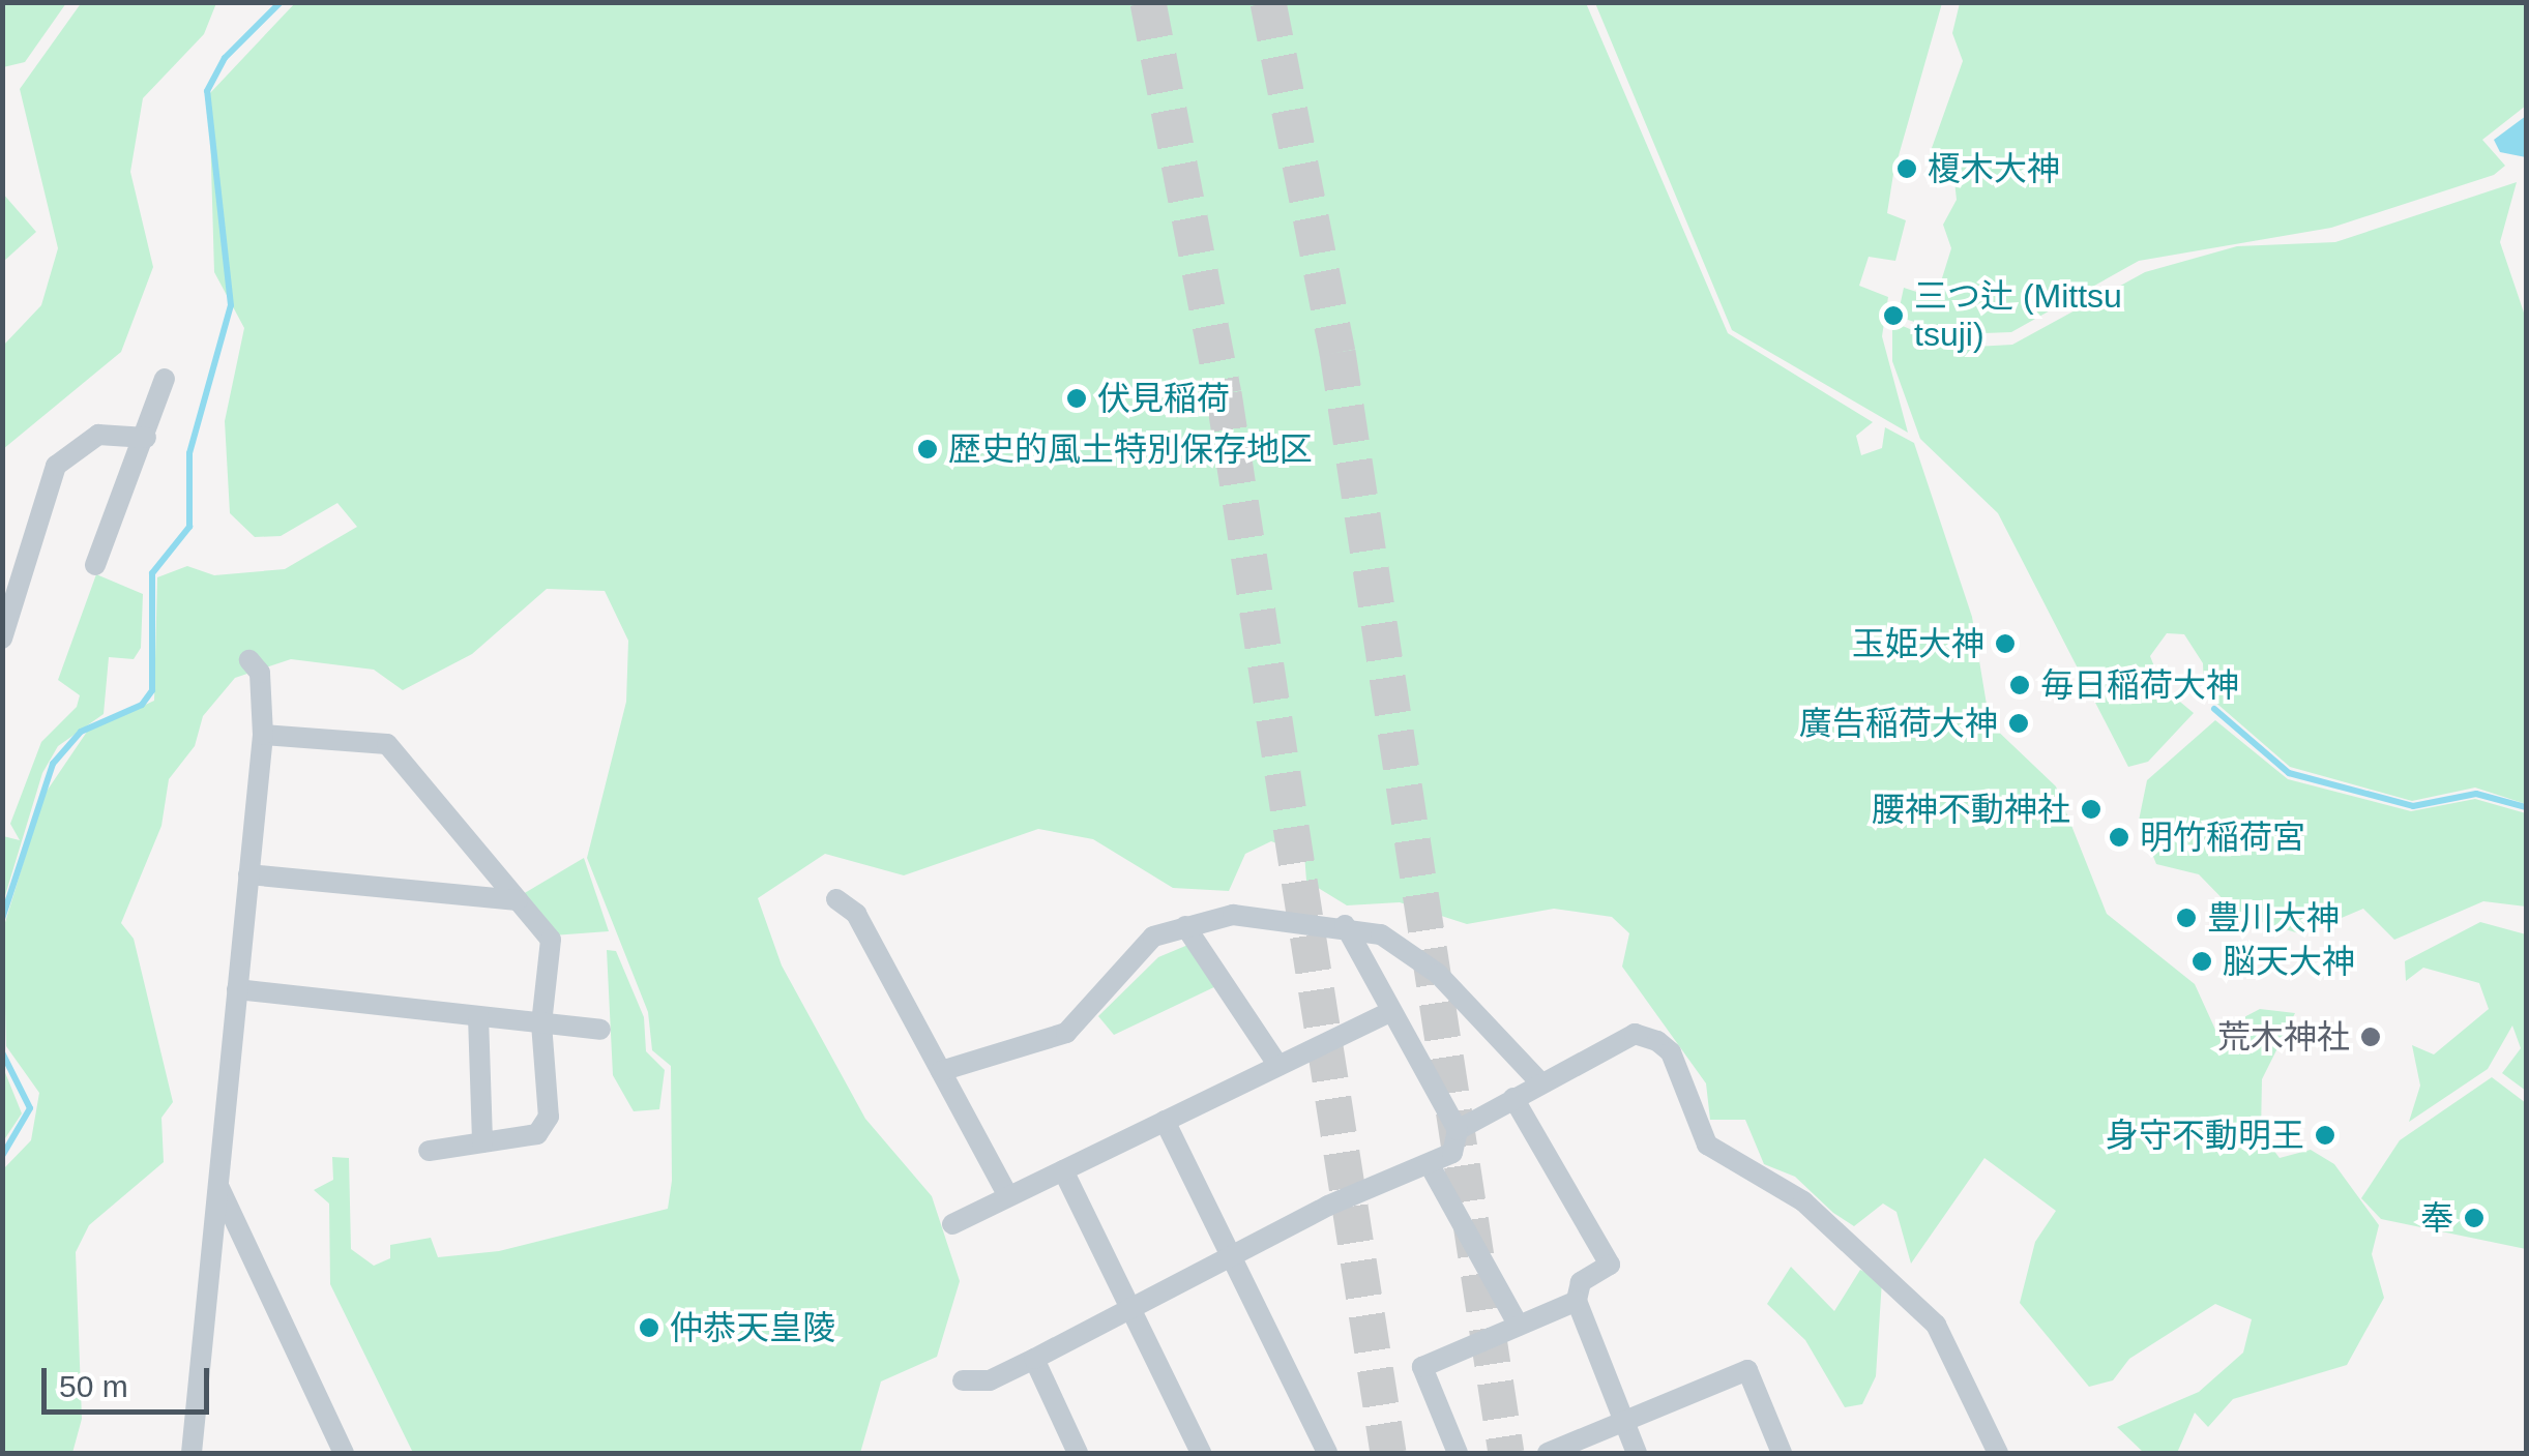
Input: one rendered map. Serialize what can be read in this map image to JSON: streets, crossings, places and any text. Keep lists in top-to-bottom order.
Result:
{
  "places": [
    "榎木大神",
    "三つ辻 (Mittsu tsuji)",
    "伏見稲荷",
    "歴史的風土特別保存地区",
    "玉姫大神",
    "毎日稲荷大神",
    "廣告稲荷大神",
    "腰神不動神社",
    "明竹稲荷宮",
    "豊川大神",
    "脳天大神",
    "荒木神社",
    "身守不動明王",
    "奉",
    "仲恭天皇陵"
  ],
  "scale_bar": "50 m"
}
